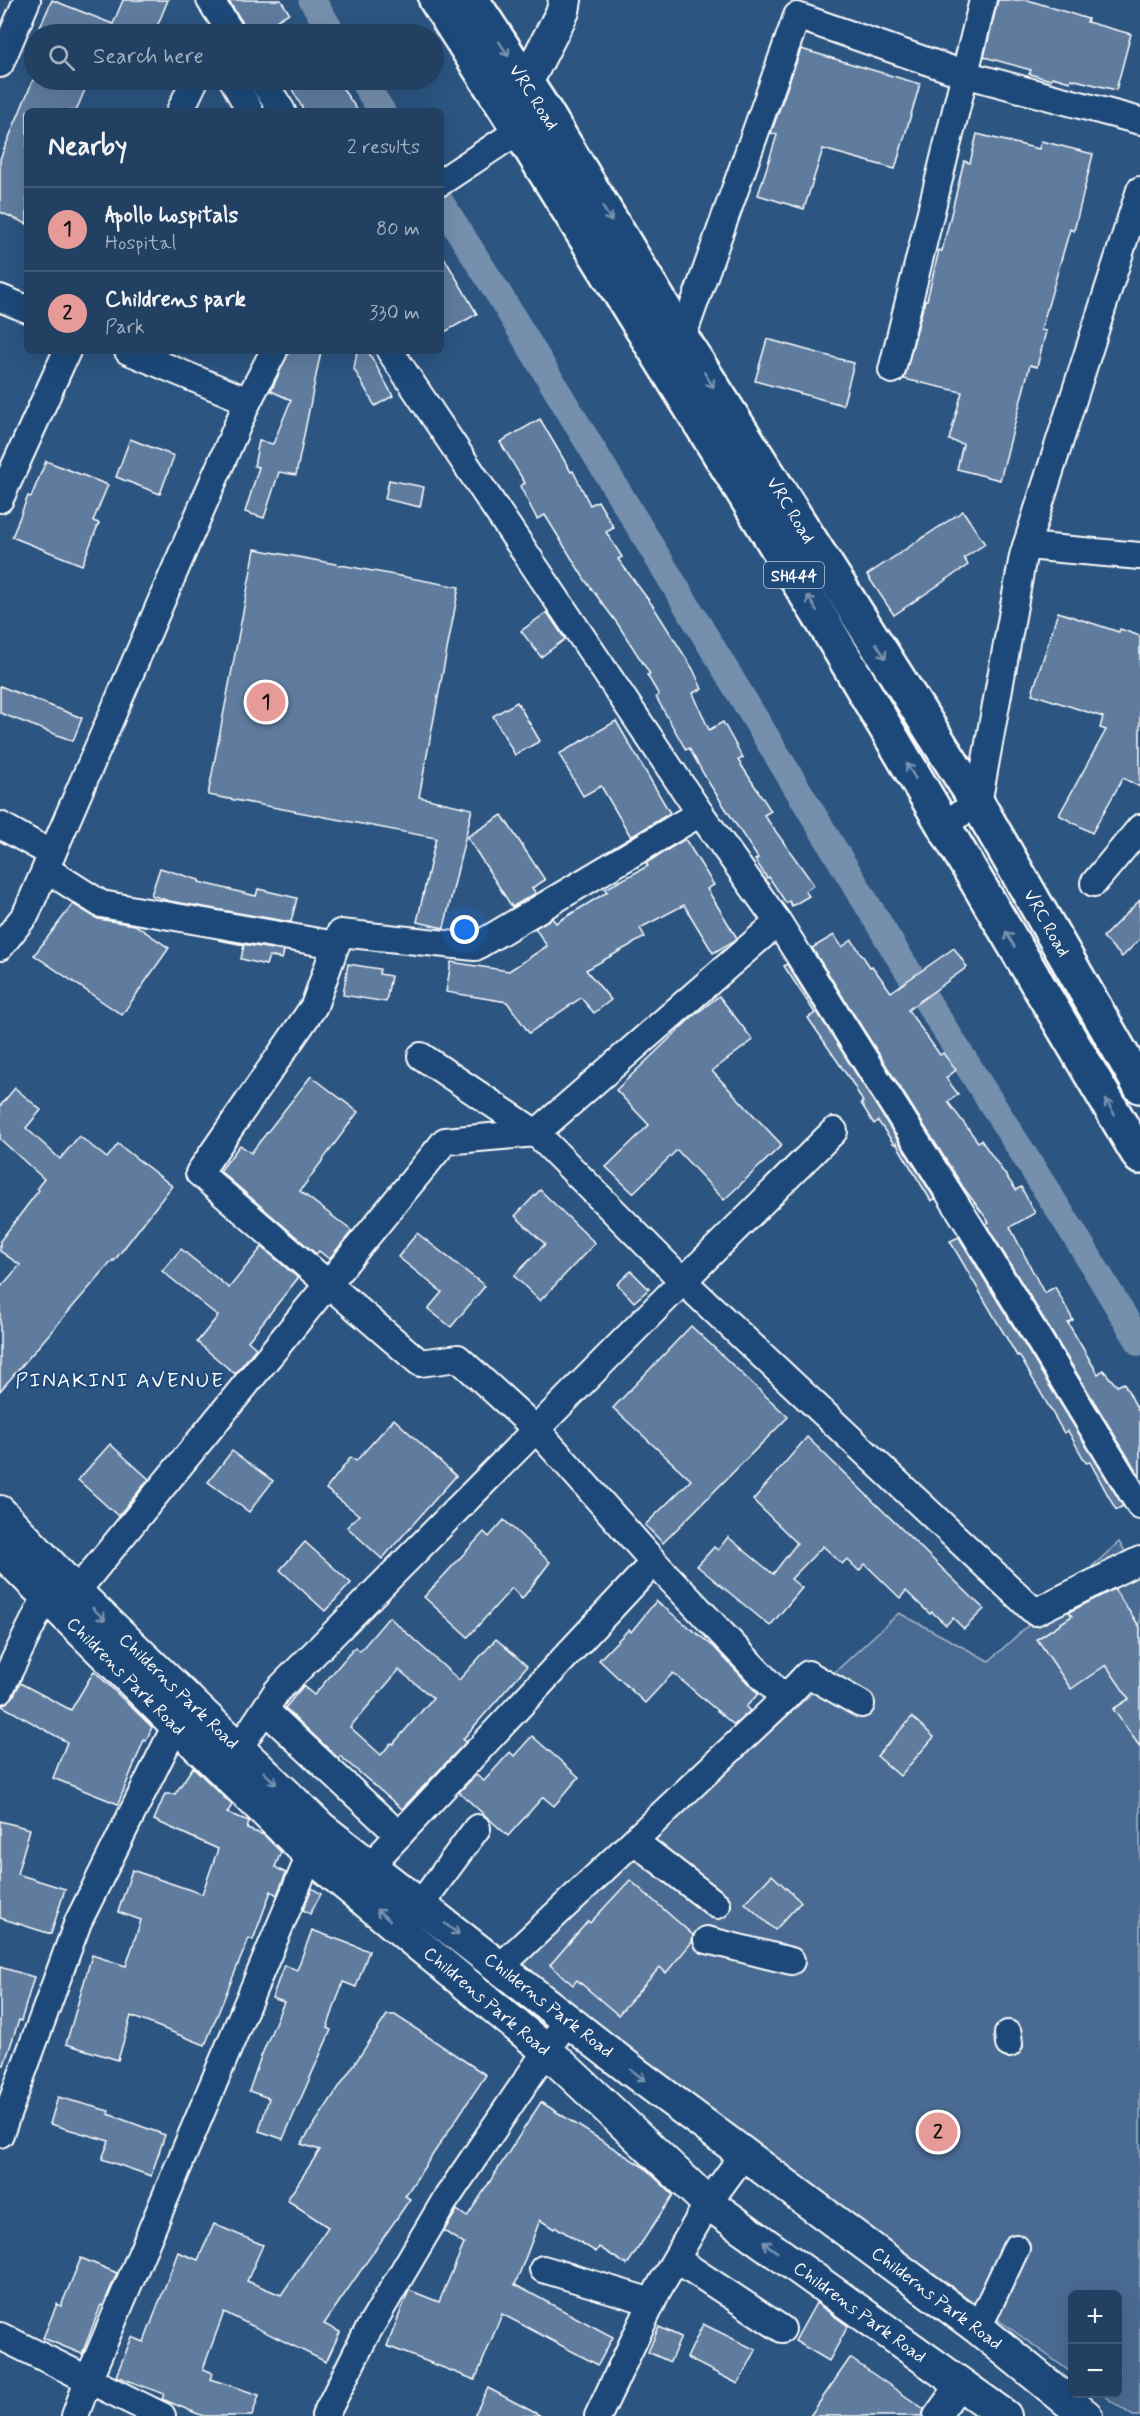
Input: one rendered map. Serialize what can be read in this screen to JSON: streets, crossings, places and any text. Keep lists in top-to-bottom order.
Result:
{
  "streets": {
    "main road": ["VRC Road", "SH444"],
    "street": ["Childrens Park Road", "Childerns Park Road"]
  },
  "crossings": [
    ["VRC Road", "SH444"],
    ["Childrens Park Road", "Childerns Park Road"]
  ],
  "districts": ["PINAKINI AVENUE"],
  "page": {
    "search": "Search here",
    "heading": ["Nearby", "2 results"],
    "list": [
      {
        "mark": "1",
        "name": "Apollo hospitals",
        "note": "Hospital",
        "value": "80 m"
      },
      {
        "mark": "2",
        "name": "Childrens park",
        "note": "Park",
        "value": "330 m"
      }
    ],
    "pins": ["1", "2"],
    "map_buttons": ["+", "−"]
  }
}
